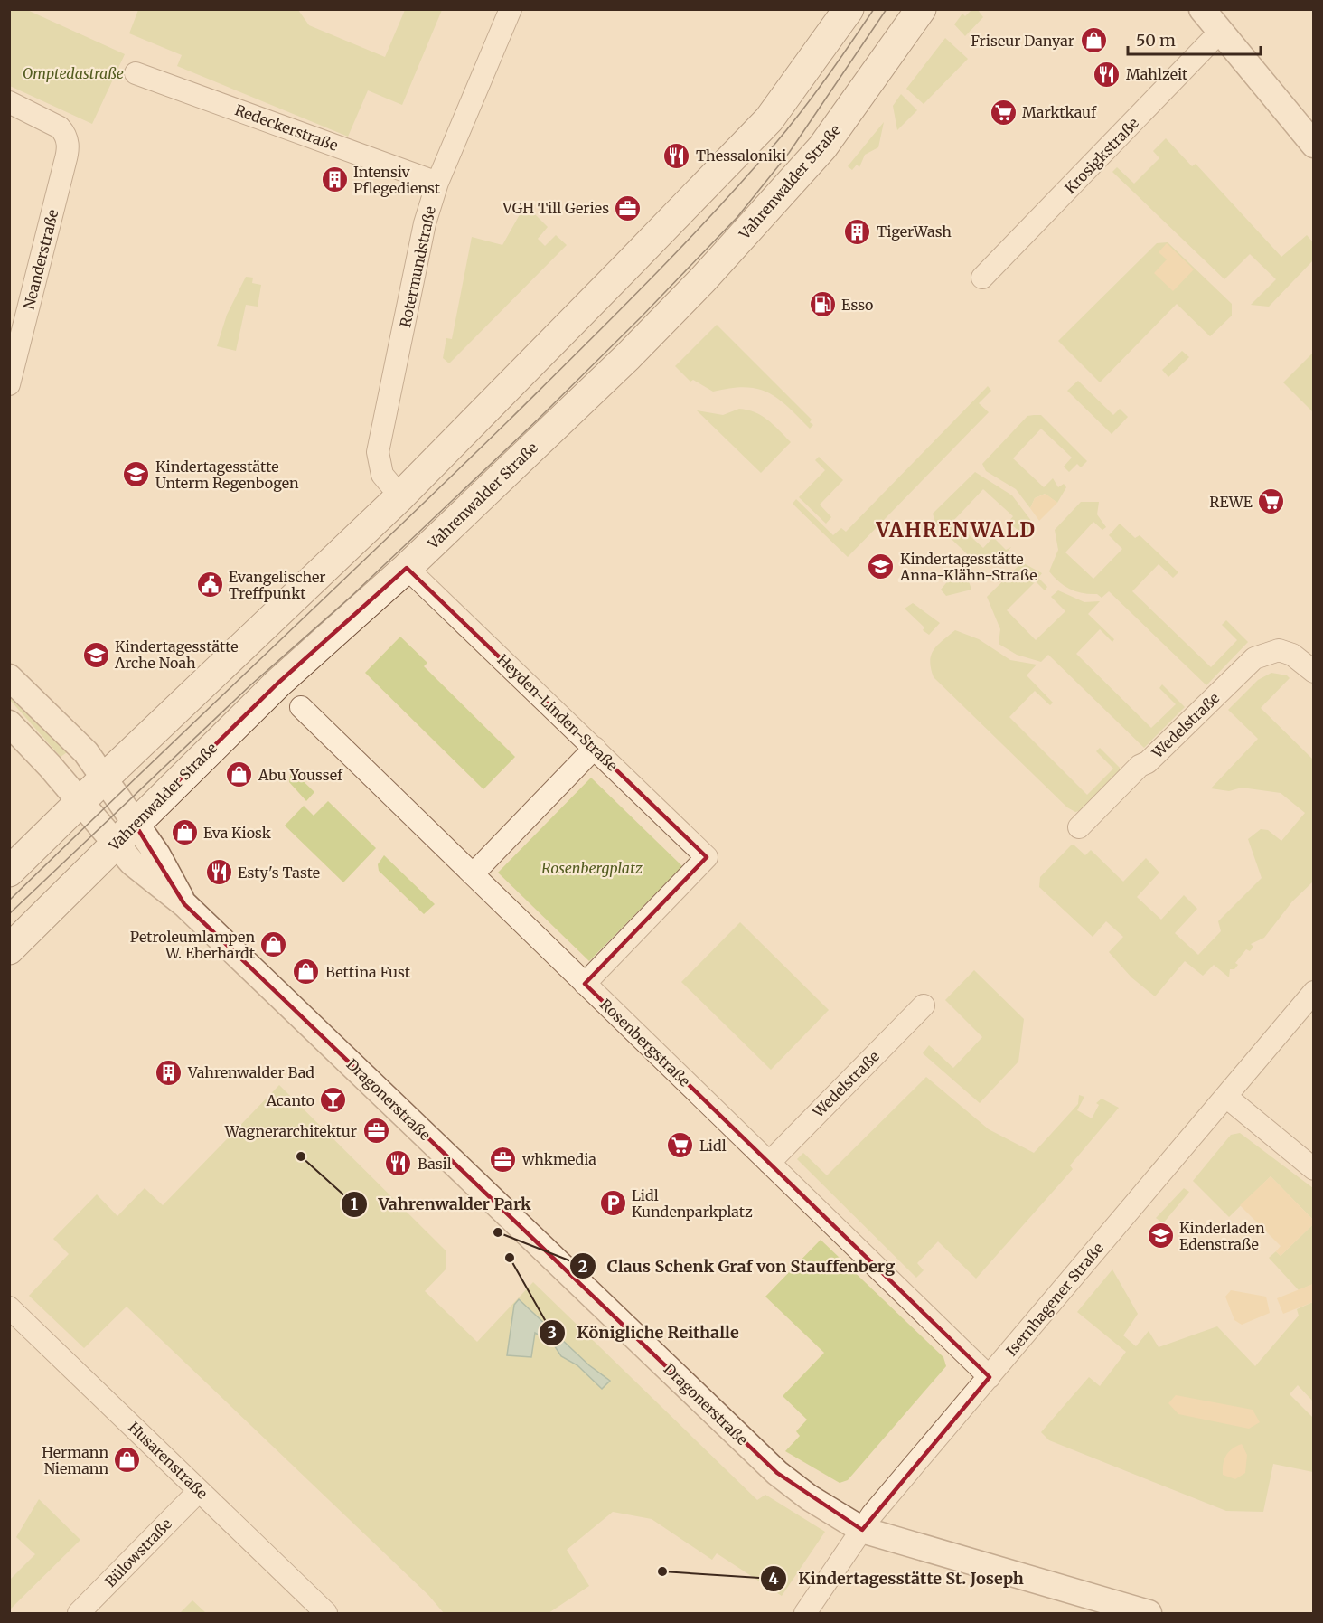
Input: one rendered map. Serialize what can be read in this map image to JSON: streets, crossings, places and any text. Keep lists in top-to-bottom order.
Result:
{
  "streets": {
    "main road": ["Vahrenwalder Straße"],
    "street": [
      "Redeckerstraße",
      "Krosigkstraße",
      "Neanderstraße",
      "Rotermundstraße",
      "Heyden-Linden-Straße",
      "Wedelstraße",
      "Rosenbergstraße",
      "Dragonerstraße",
      "Isernhagener Straße",
      "Husarenstraße",
      "Bülowstraße"
    ]
  },
  "crossings": [
    ["Redeckerstraße", "Rotermundstraße"],
    ["Vahrenwalder Straße", "Heyden-Linden-Straße"],
    ["Vahrenwalder Straße", "Dragonerstraße"],
    ["Heyden-Linden-Straße", "Rosenbergstraße"],
    ["Wedelstraße", "Rosenbergstraße"],
    ["Rosenbergstraße", "Isernhagener Straße"],
    ["Dragonerstraße", "Isernhagener Straße"],
    ["Husarenstraße", "Bülowstraße"]
  ],
  "districts": ["VAHRENWALD"],
  "parks": ["Omptedastraße", "Rosenbergplatz"],
  "places": {
    "shop": [
      "Friseur Danyar",
      "Abu Youssef",
      "Eva Kiosk",
      "Petroleumlampen W. Eberhardt",
      "Bettina Fust",
      "Hermann Niemann"
    ],
    "restaurant": [
      "Mahlzeit",
      "Thessaloniki",
      "Esty's Taste",
      "Basil"
    ],
    "supermarket": ["Marktkauf", "REWE", "Lidl"],
    "building": ["Intensiv Pflegedienst", "TigerWash", "Vahrenwalder Bad"],
    "office": ["VGH Till Geries", "Wagnerarchitektur", "whkmedia"],
    "fuel station": ["Esso"],
    "school or university": [
      "Kindertagesstätte Unterm Regenbogen",
      "Kindertagesstätte Anna-Klähn-Straße",
      "Kindertagesstätte Arche Noah",
      "Kinderladen Edenstraße"
    ],
    "public building": ["Evangelischer Treffpunkt"],
    "bar": ["Acanto"],
    "other": [
      "Vahrenwalder Park",
      "Claus Schenk Graf von Stauffenberg",
      "Königliche Reithalle",
      "Kindertagesstätte St. Joseph"
    ],
    "parking": ["Lidl Kundenparkplatz"]
  },
  "scale_bar": "50 m"
}
